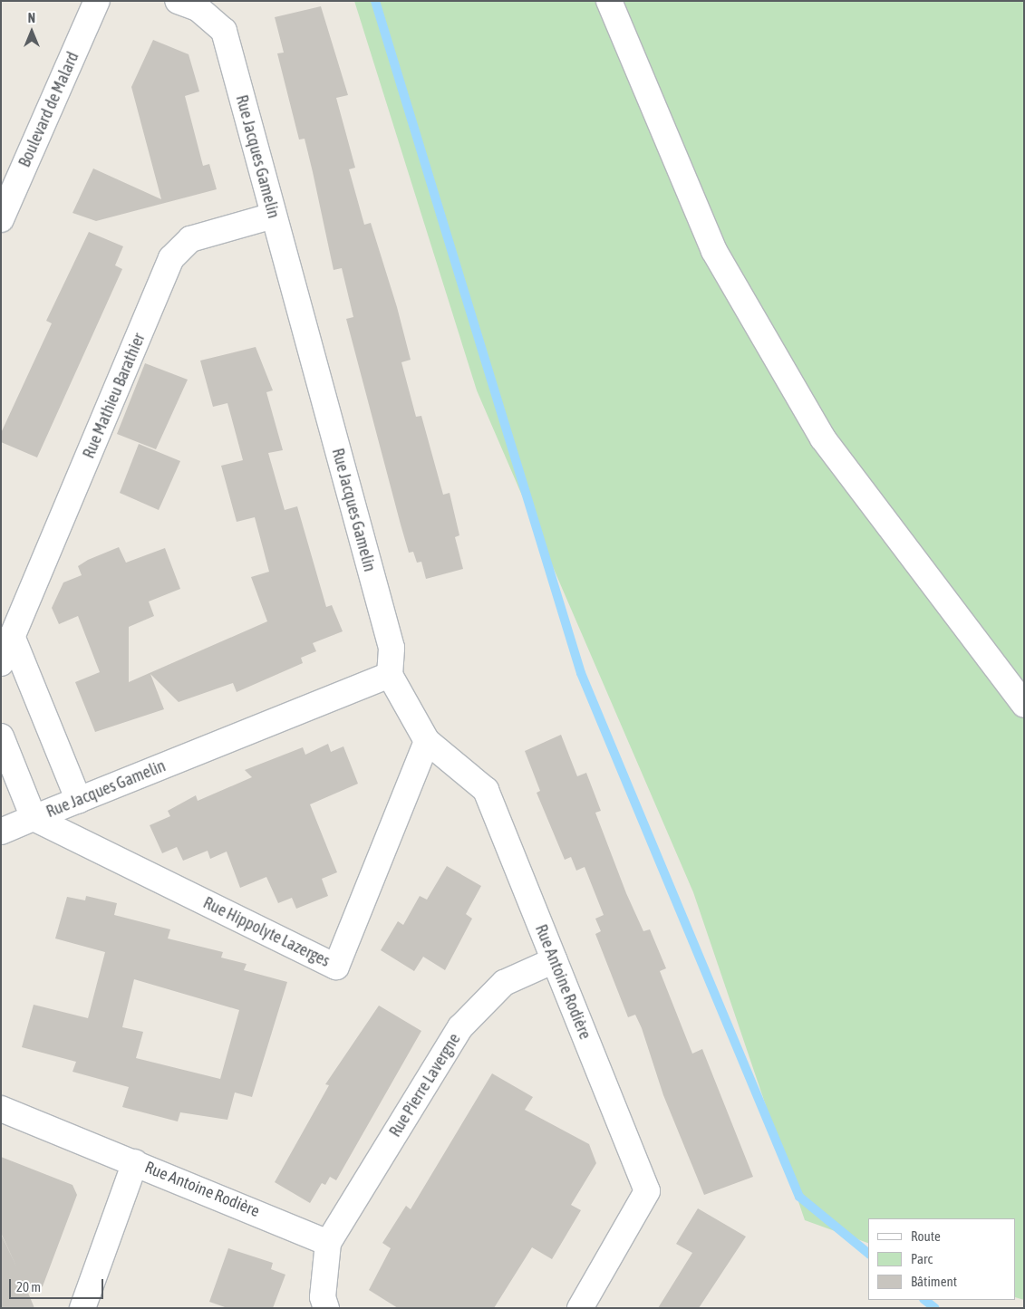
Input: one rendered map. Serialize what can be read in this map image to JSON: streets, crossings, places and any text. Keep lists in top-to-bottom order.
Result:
{
  "streets": {
    "street": [
      "Boulevard de Malard",
      "Rue Jacques Gamelin",
      "Rue Mathieu Barathier",
      "Rue Hippolyte Lazerges",
      "Rue Antoine Rodière",
      "Rue Pierre Lavergne"
    ]
  },
  "crossings": [
    ["Rue Jacques Gamelin", "Rue Mathieu Barathier"],
    ["Rue Jacques Gamelin", "Rue Hippolyte Lazerges"],
    ["Rue Jacques Gamelin", "Rue Antoine Rodière"],
    ["Rue Hippolyte Lazerges", "Rue Antoine Rodière"],
    ["Rue Antoine Rodière", "Rue Pierre Lavergne"]
  ],
  "legend": ["Route", "Parc", "Bâtiment"],
  "scale_bar": "20 m",
  "north": "top"
}
